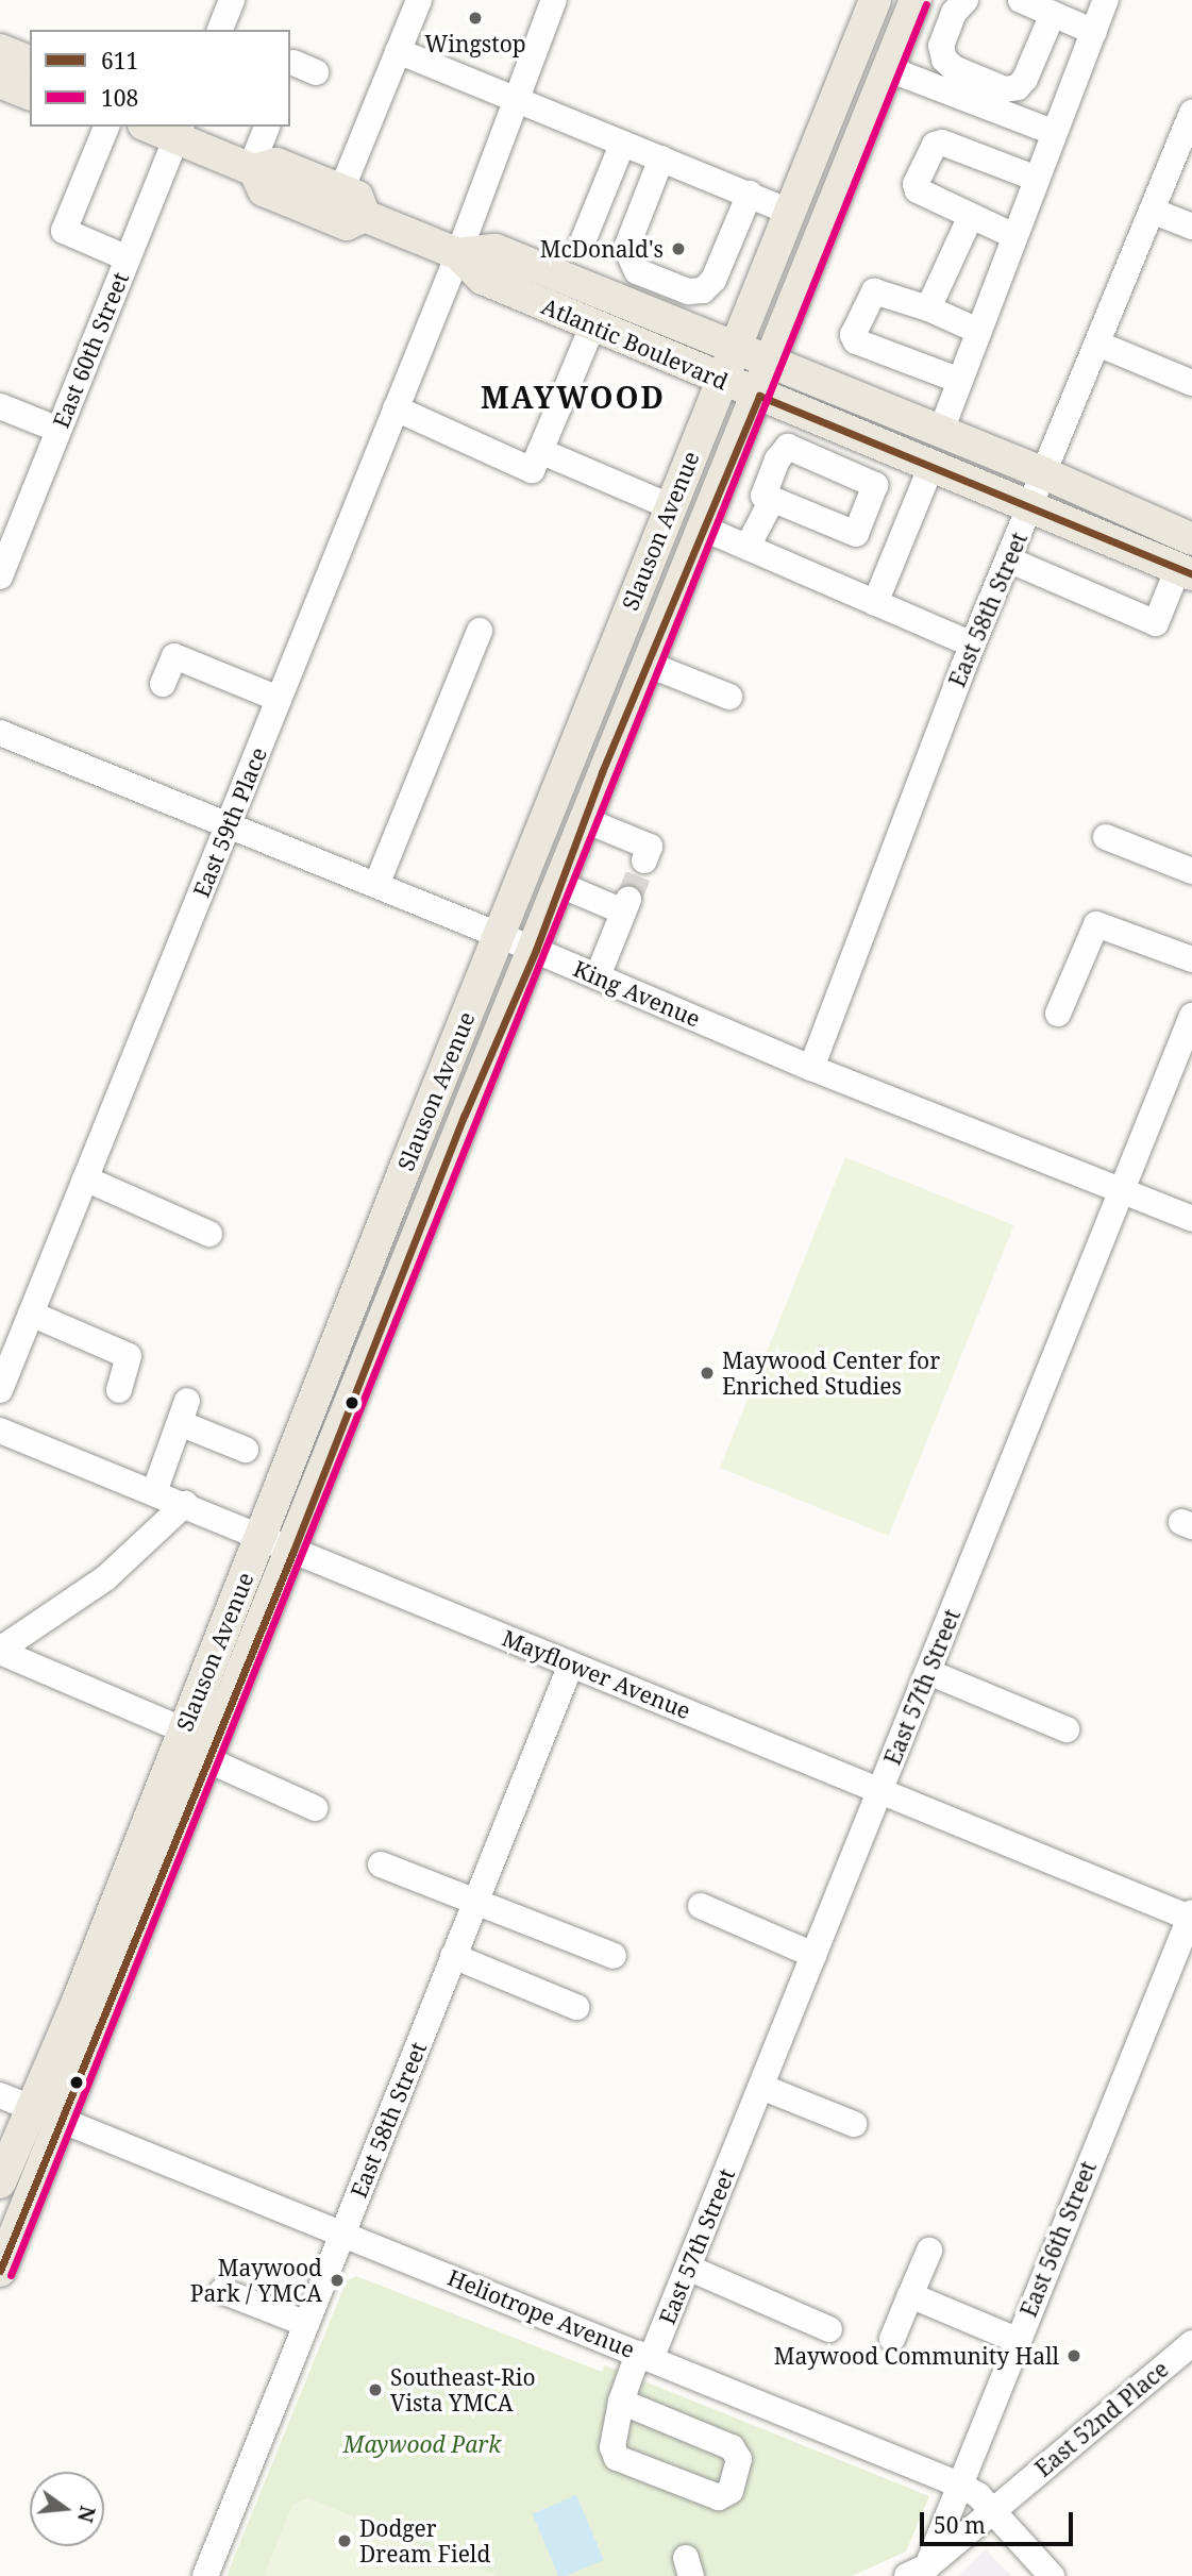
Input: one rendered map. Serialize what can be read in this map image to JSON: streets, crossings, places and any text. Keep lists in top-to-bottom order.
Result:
{
  "streets": {
    "main road": ["Atlantic Boulevard", "Slauson Avenue"],
    "street": [
      "East 60th Street",
      "East 58th Street",
      "East 59th Place",
      "King Avenue",
      "Mayflower Avenue",
      "East 57th Street",
      "East 56th Street",
      "Heliotrope Avenue",
      "East 52nd Place"
    ]
  },
  "crossings": [
    ["Atlantic Boulevard", "East 60th Street"],
    ["Atlantic Boulevard", "Slauson Avenue"],
    ["Atlantic Boulevard", "East 58th Street"],
    ["Atlantic Boulevard", "East 59th Place"],
    ["Slauson Avenue", "King Avenue"],
    ["Slauson Avenue", "Mayflower Avenue"],
    ["Slauson Avenue", "Heliotrope Avenue"],
    ["East 58th Street", "King Avenue"],
    ["East 58th Street", "Mayflower Avenue"],
    ["East 58th Street", "Heliotrope Avenue"],
    ["East 59th Place", "King Avenue"],
    ["King Avenue", "East 57th Street"],
    ["Mayflower Avenue", "East 57th Street"],
    ["Mayflower Avenue", "East 56th Street"],
    ["East 57th Street", "Heliotrope Avenue"],
    ["East 56th Street", "Heliotrope Avenue"],
    ["East 56th Street", "East 52nd Place"],
    ["Heliotrope Avenue", "East 52nd Place"]
  ],
  "districts": ["MAYWOOD"],
  "parks": ["Maywood Park"],
  "places": [
    "Wingstop",
    "McDonald's",
    "Maywood Center for Enriched Studies",
    "Maywood Park / YMCA",
    "Maywood Community Hall",
    "Southeast-Rio Vista YMCA",
    "Dodger Dream Field"
  ],
  "lines": ["transit line 108", "transit line 611"],
  "legend": ["611", "108"],
  "scale_bar": "50 m",
  "north": "right"
}
